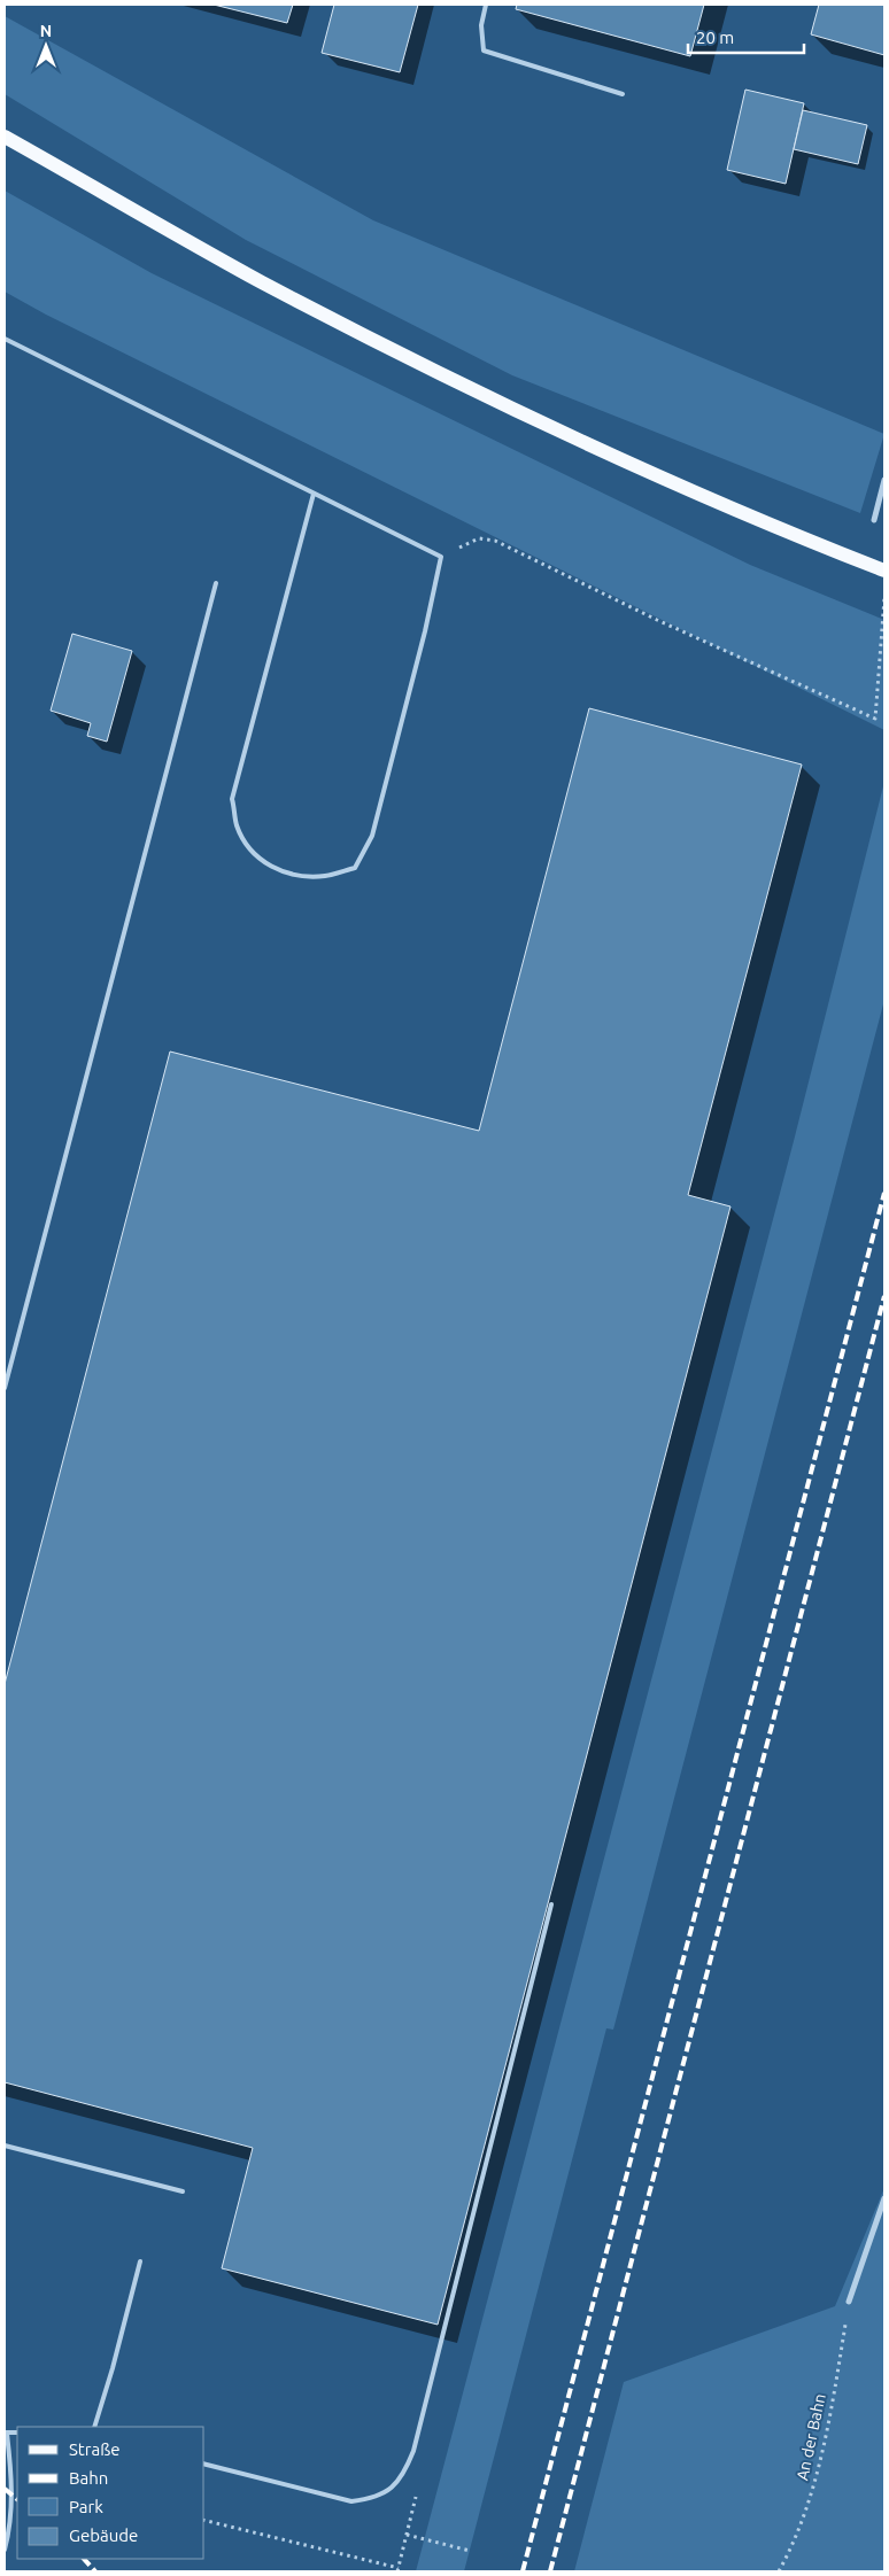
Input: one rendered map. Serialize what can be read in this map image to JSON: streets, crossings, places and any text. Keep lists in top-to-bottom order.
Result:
{
  "streets": {
    "path": ["An der Bahn"]
  },
  "legend": [
    "Straße",
    "Bahn",
    "Park",
    "Gebäude"
  ],
  "scale_bar": "20 m",
  "north": "top"
}
